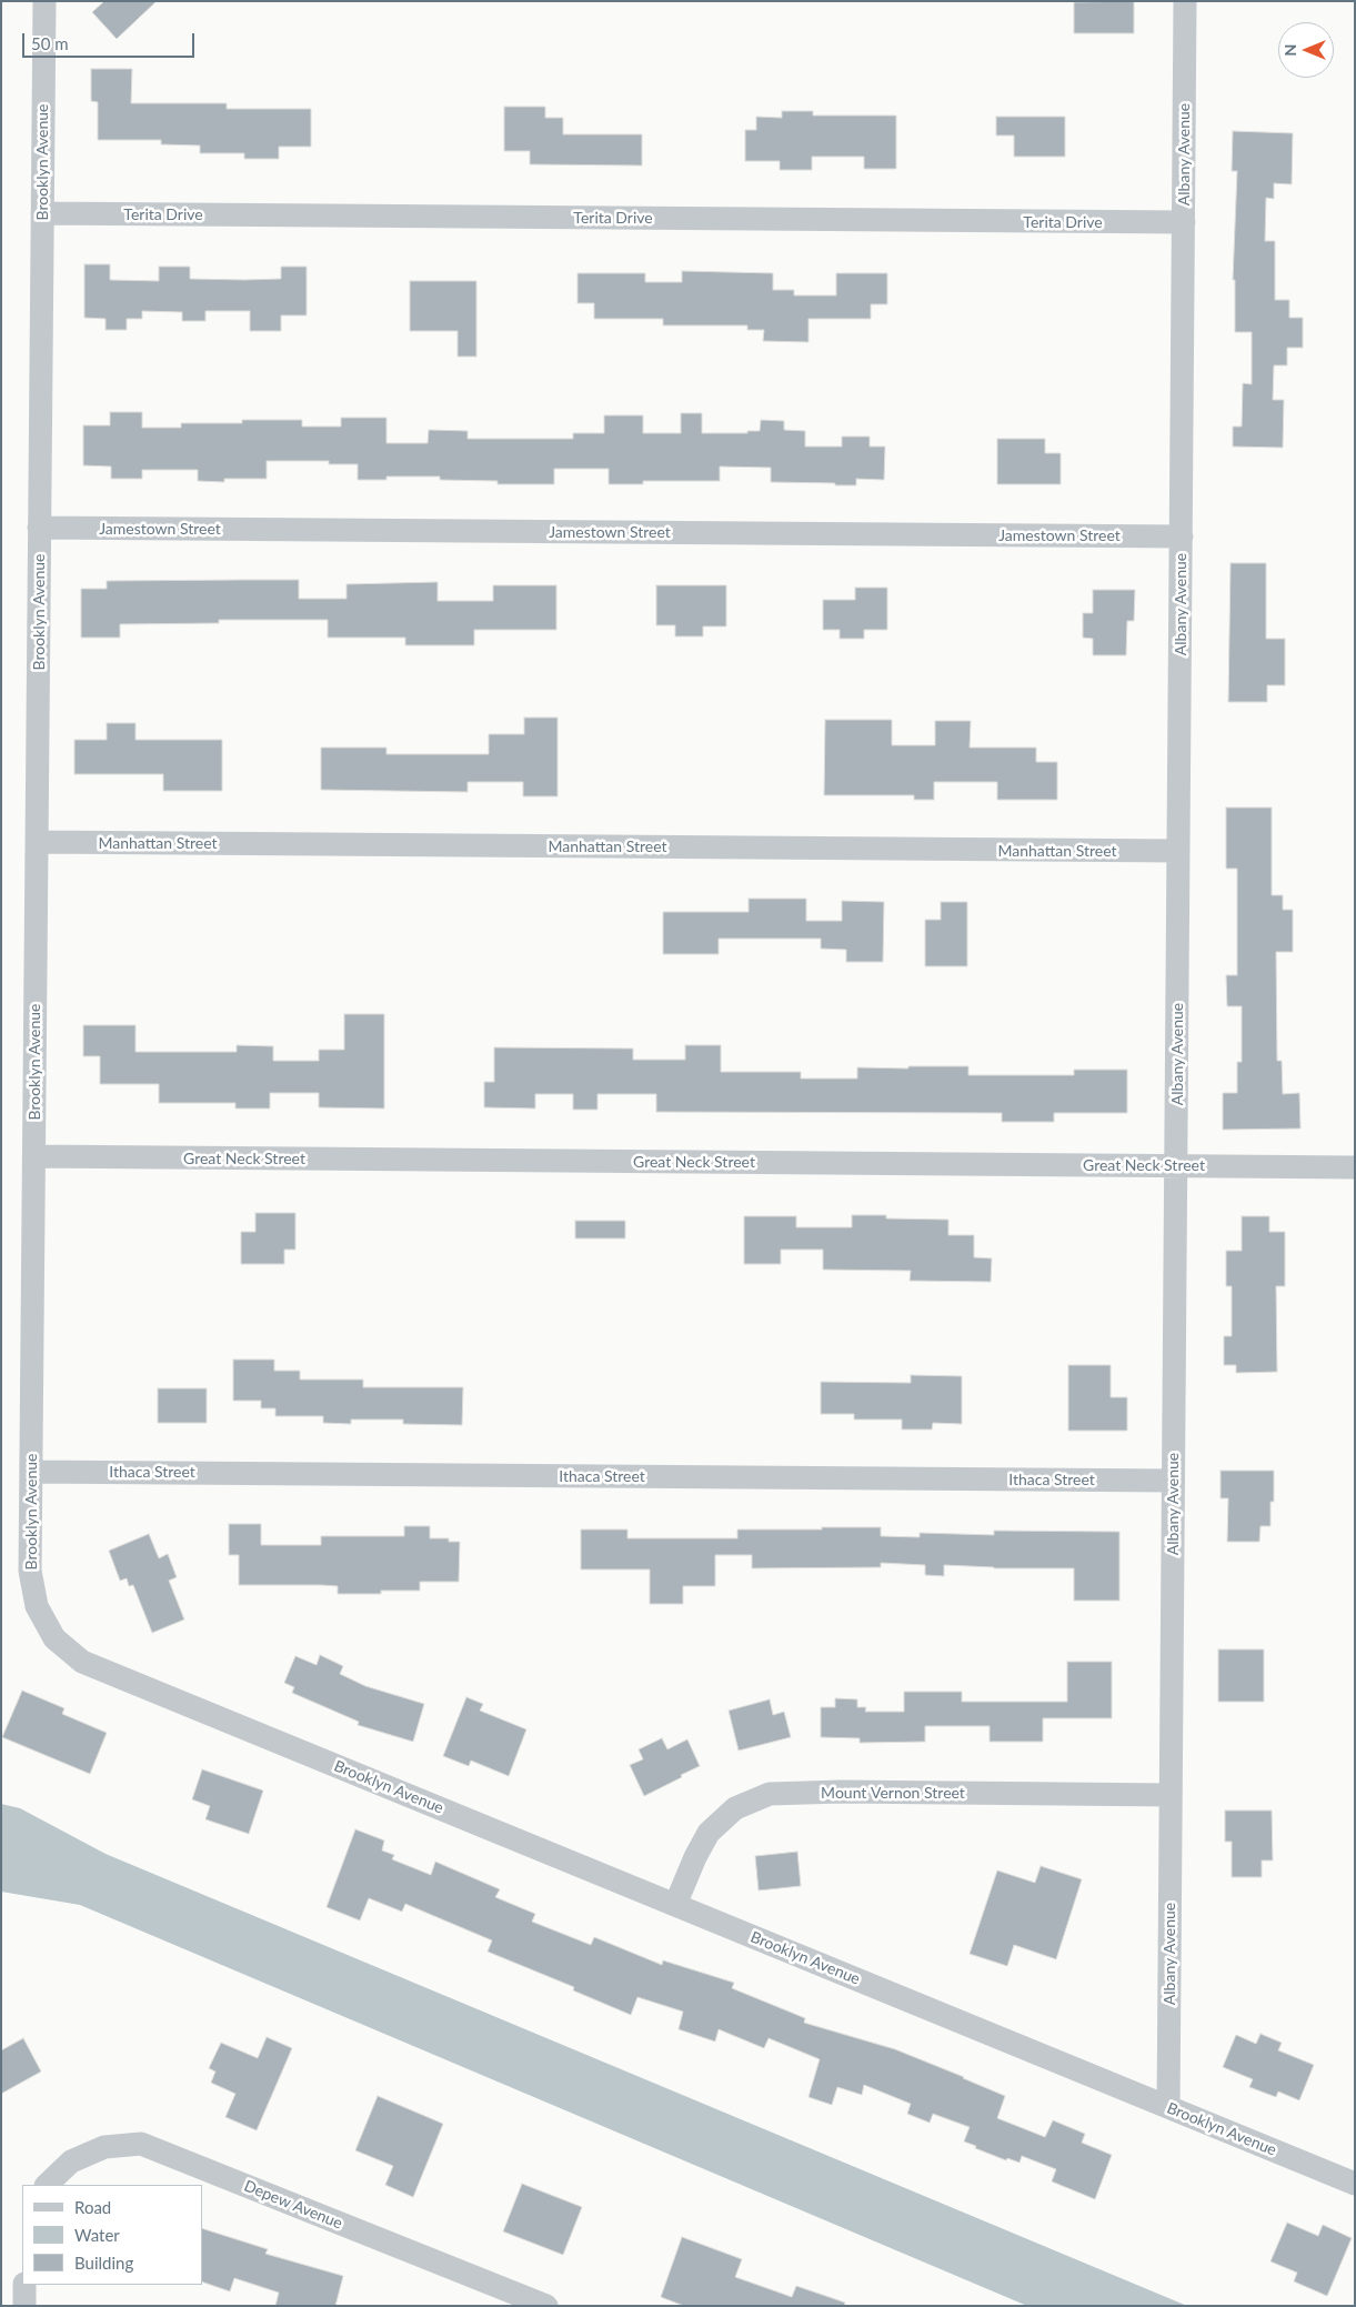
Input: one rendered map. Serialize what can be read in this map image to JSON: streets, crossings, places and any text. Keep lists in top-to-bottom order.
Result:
{
  "streets": {
    "street": [
      "Albany Avenue",
      "Brooklyn Avenue",
      "Terita Drive",
      "Jamestown Street",
      "Manhattan Street",
      "Great Neck Street",
      "Ithaca Street",
      "Mount Vernon Street",
      "Depew Avenue"
    ]
  },
  "crossings": [
    ["Albany Avenue", "Brooklyn Avenue"],
    ["Albany Avenue", "Terita Drive"],
    ["Albany Avenue", "Jamestown Street"],
    ["Albany Avenue", "Manhattan Street"],
    ["Albany Avenue", "Great Neck Street"],
    ["Albany Avenue", "Ithaca Street"],
    ["Albany Avenue", "Mount Vernon Street"],
    ["Brooklyn Avenue", "Terita Drive"],
    ["Brooklyn Avenue", "Jamestown Street"],
    ["Brooklyn Avenue", "Manhattan Street"],
    ["Brooklyn Avenue", "Great Neck Street"],
    ["Brooklyn Avenue", "Ithaca Street"],
    ["Brooklyn Avenue", "Mount Vernon Street"]
  ],
  "legend": ["Road", "Water", "Building"],
  "scale_bar": "50 m",
  "north": "left"
}
